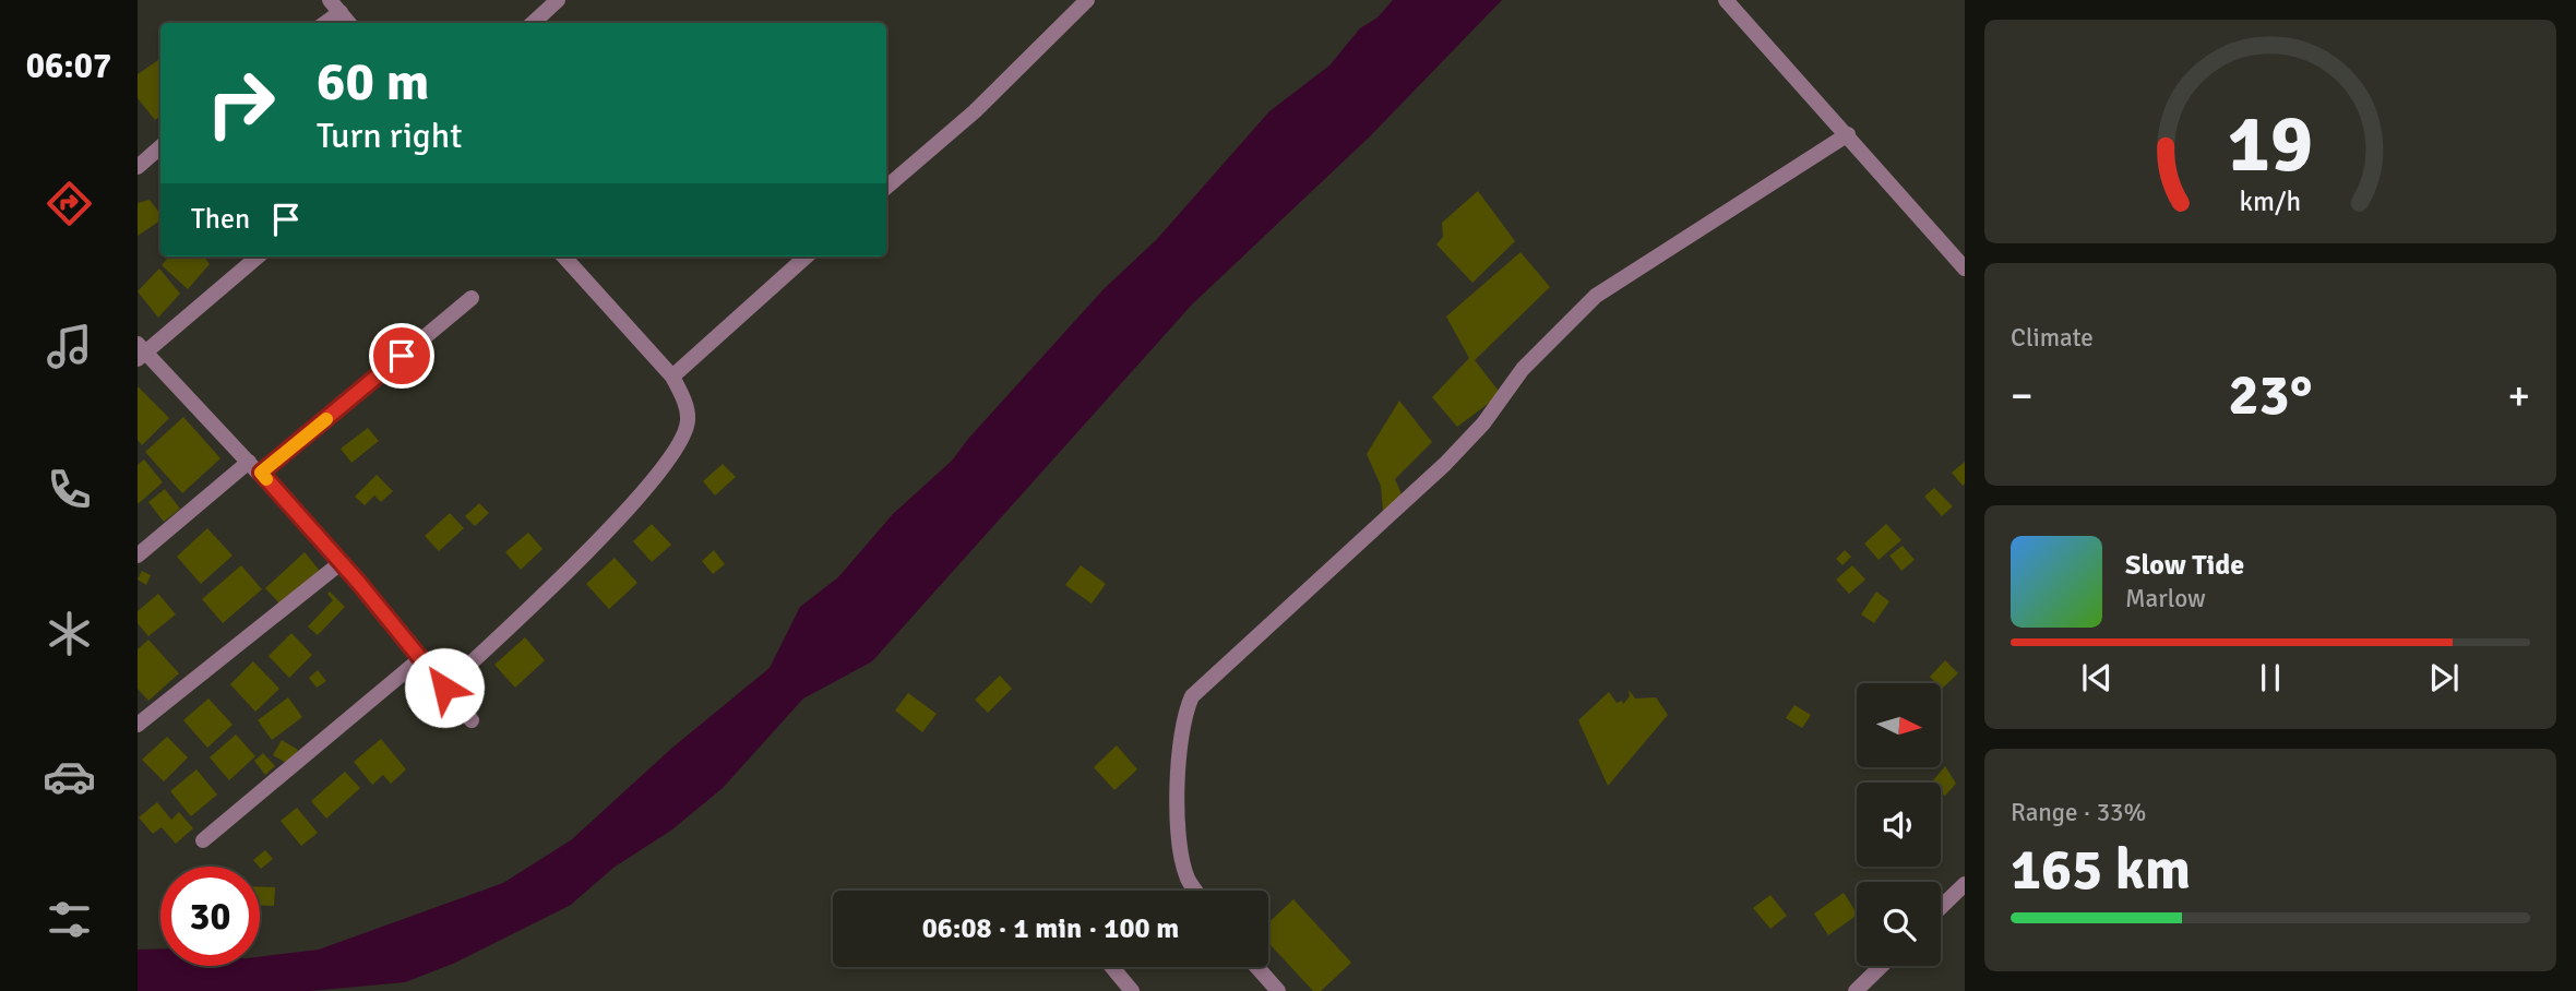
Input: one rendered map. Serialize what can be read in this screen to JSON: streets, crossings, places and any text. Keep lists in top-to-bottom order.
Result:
{
  "north": "right",
  "page": {
    "tabs": "06:07",
    "turn": ["60 m", "Turn right"],
    "then": "Then",
    "tile": [
      "Climate",
      ["Range · 33%", "165 km"]
    ],
    "heat": ["−", "23°", "+"],
    "song": ["Slow Tide", "Marlow"],
    "limit": "30",
    "trip": "06:08 · 1 min · 100 m",
    "gauge": ["19", "km/h"]
  }
}
